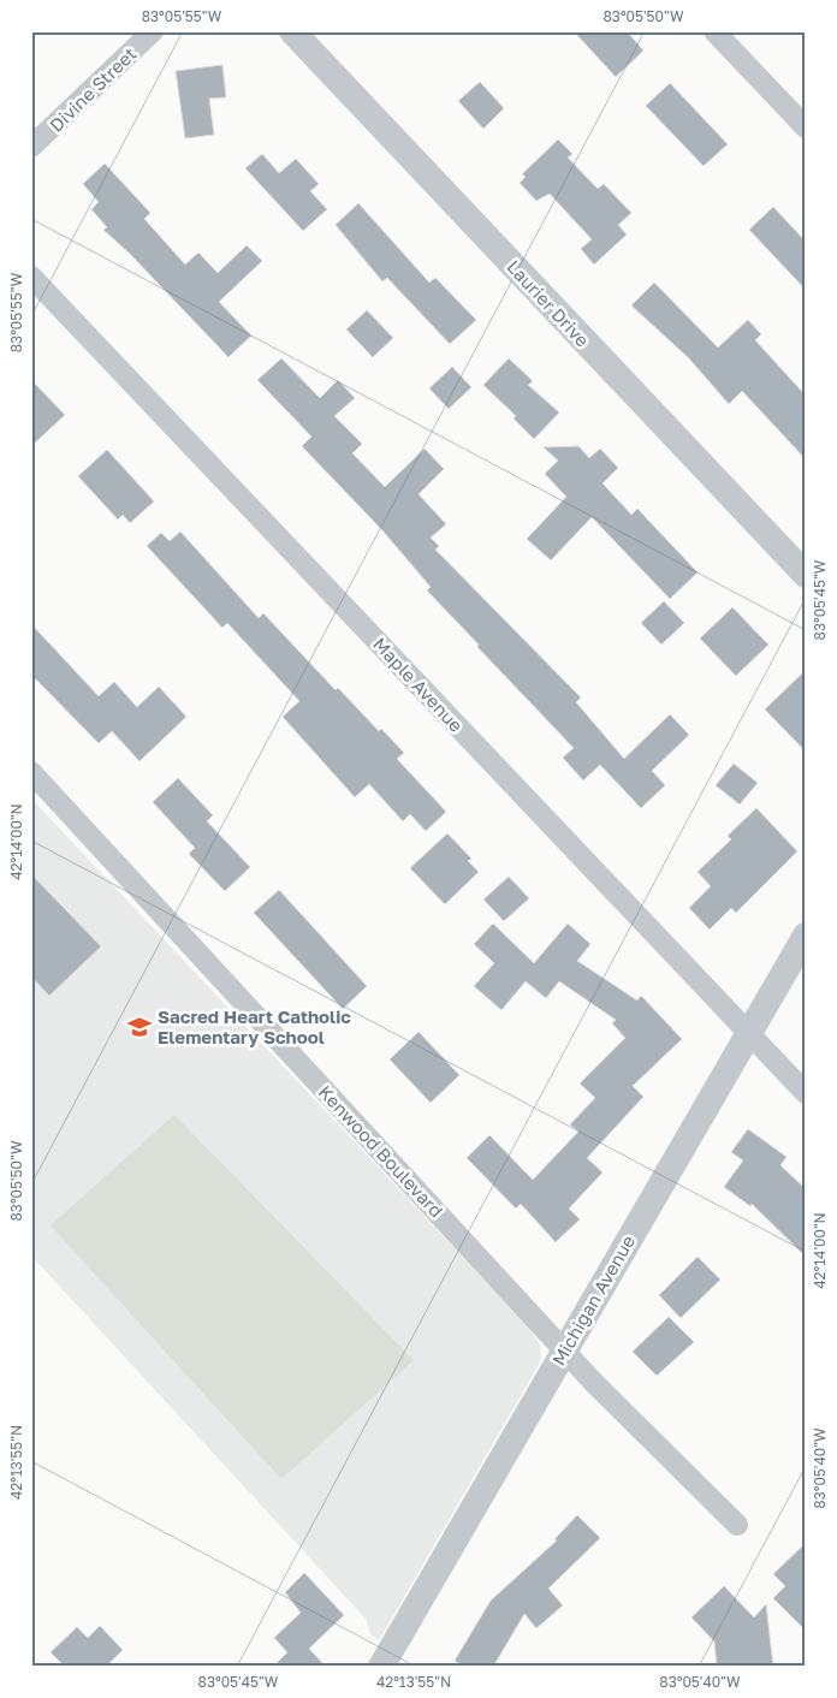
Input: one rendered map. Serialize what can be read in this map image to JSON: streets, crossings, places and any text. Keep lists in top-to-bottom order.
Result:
{
  "streets": {
    "street": [
      "Divine Street",
      "Laurier Drive",
      "Maple Avenue",
      "Kenwood Boulevard",
      "Michigan Avenue"
    ]
  },
  "crossings": [
    ["Maple Avenue", "Michigan Avenue"],
    ["Kenwood Boulevard", "Michigan Avenue"]
  ],
  "places": {
    "school or university": ["Sacred Heart Catholic Elementary School"]
  },
  "coordinates": [
    "83°05'55\"W",
    "83°05'50\"W",
    "83°05'45\"W",
    "42°14'00\"N",
    "42°13'55\"N",
    "83°05'40\"W"
  ]
}
